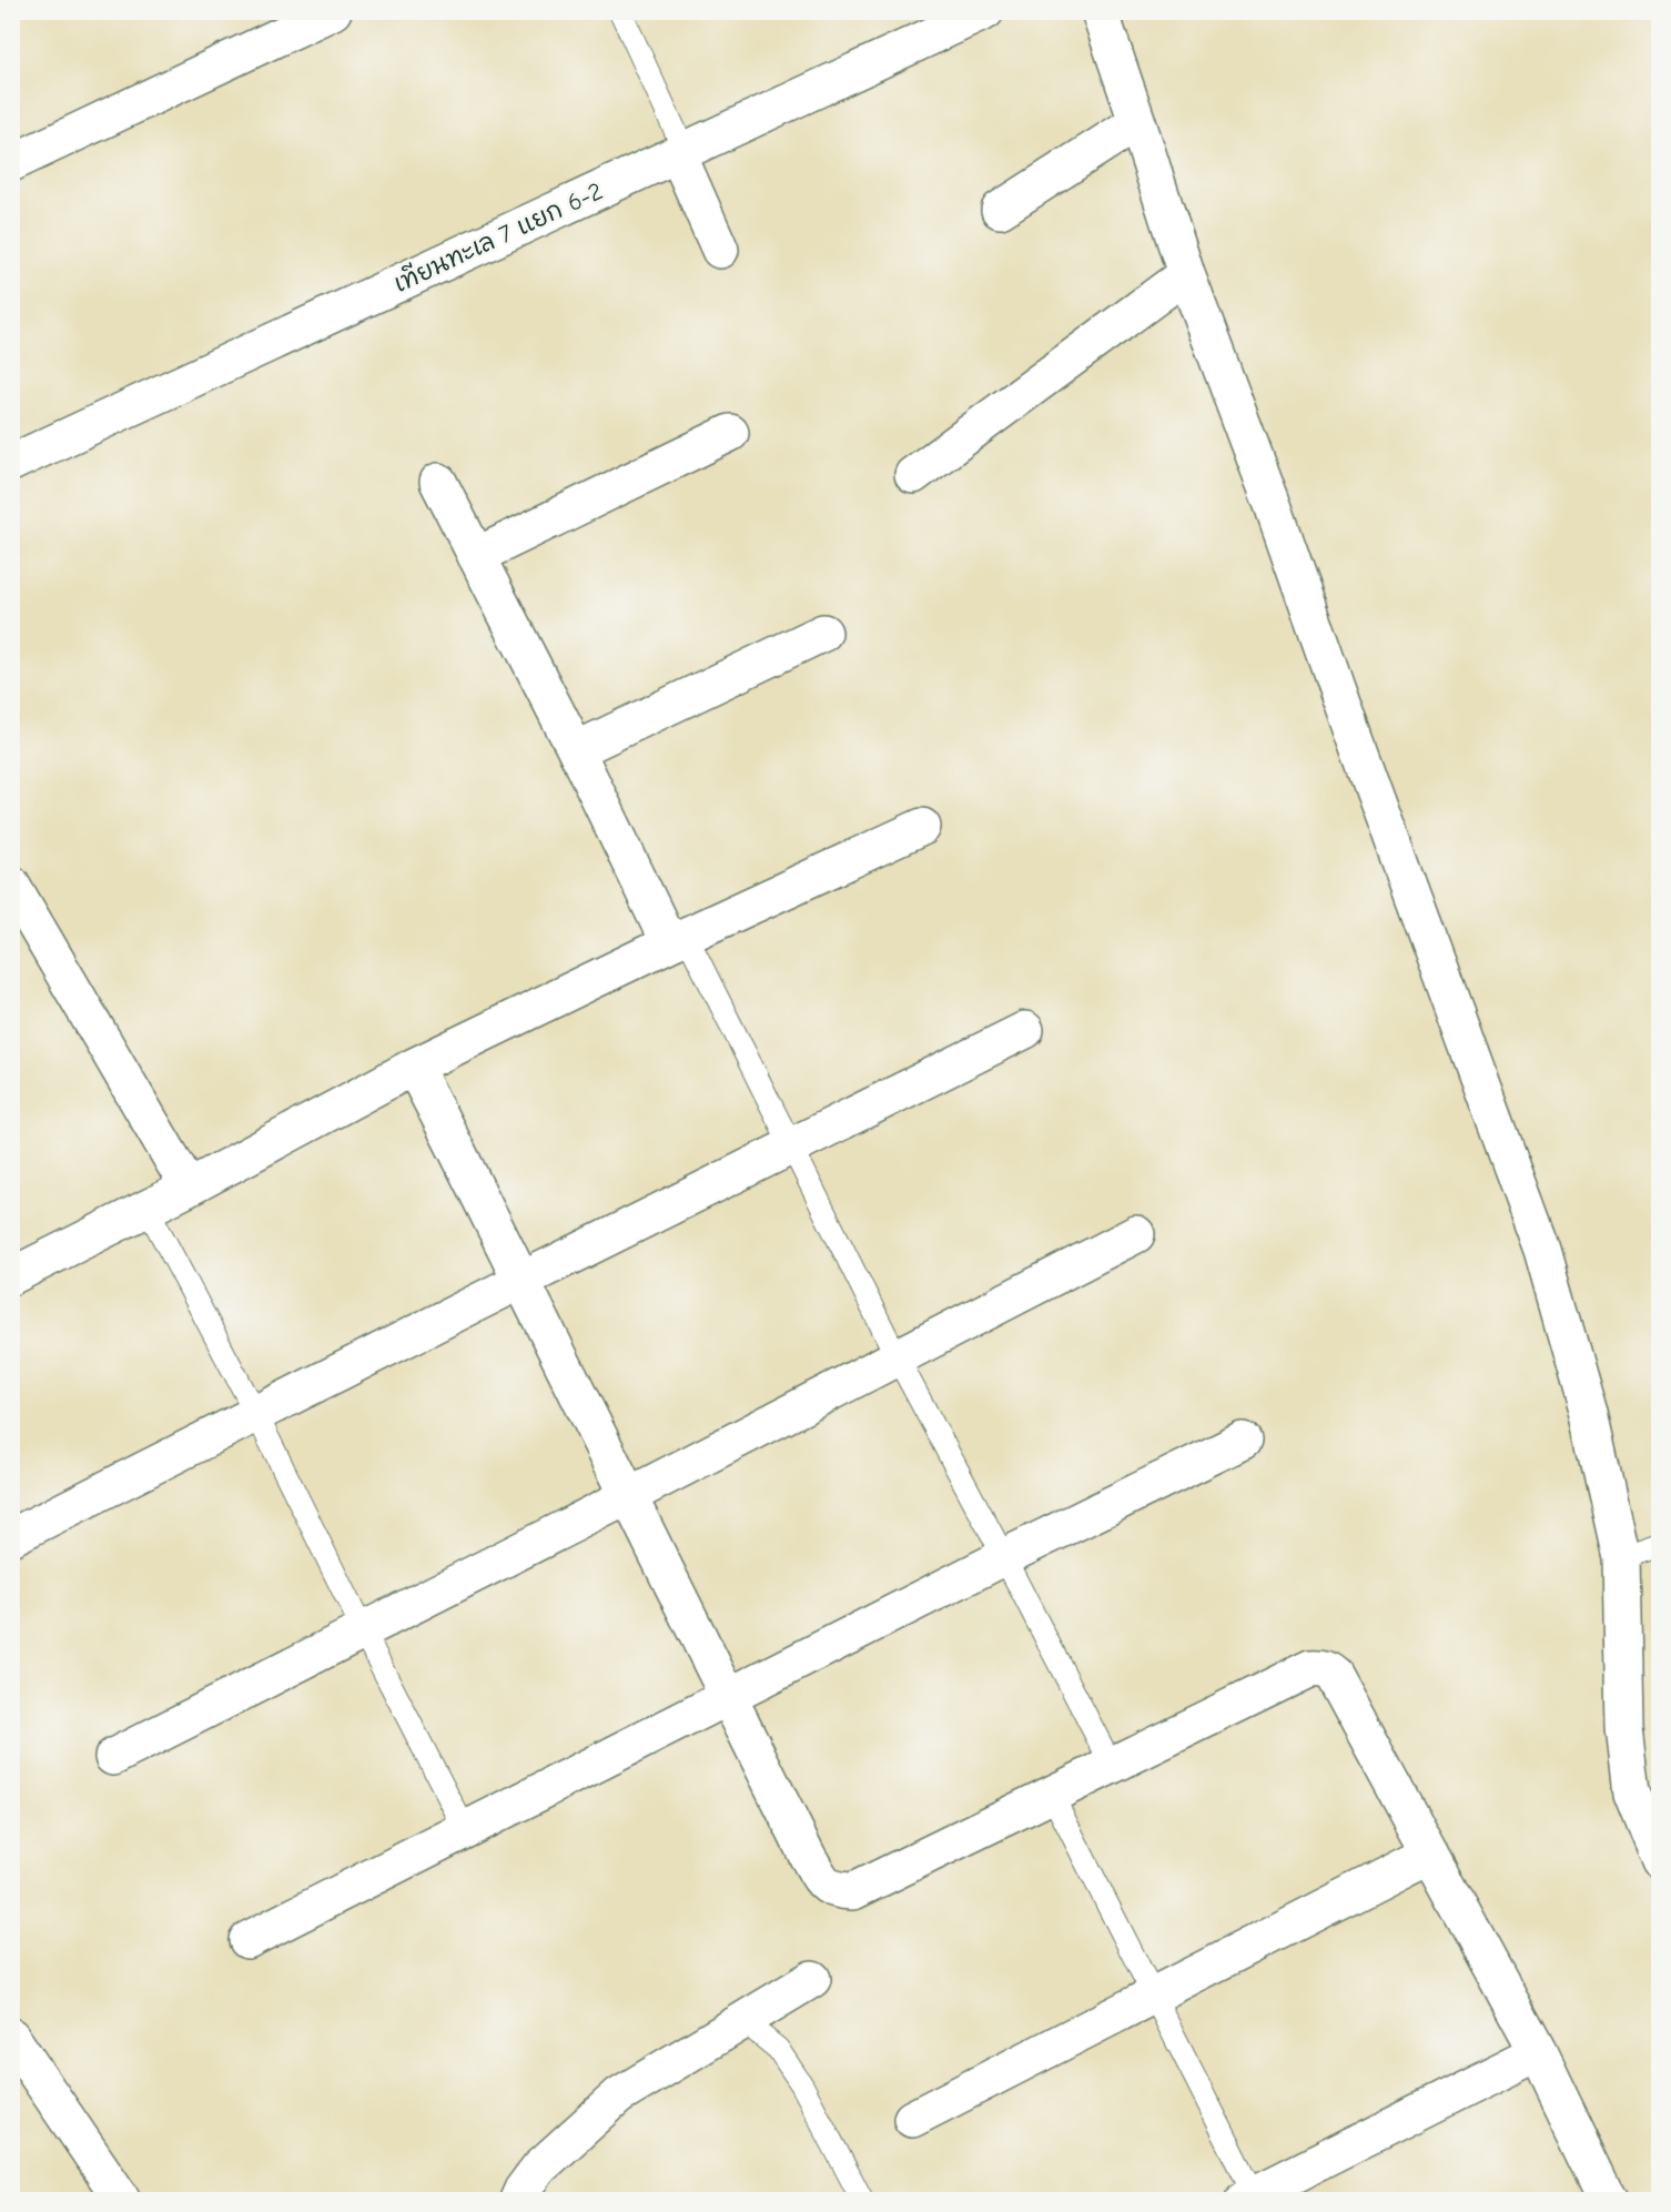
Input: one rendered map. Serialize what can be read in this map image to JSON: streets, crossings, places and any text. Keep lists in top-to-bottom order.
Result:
{
  "streets": {
    "street": ["เทียนทะเล 7 แยก 6-2"]
  }
}
